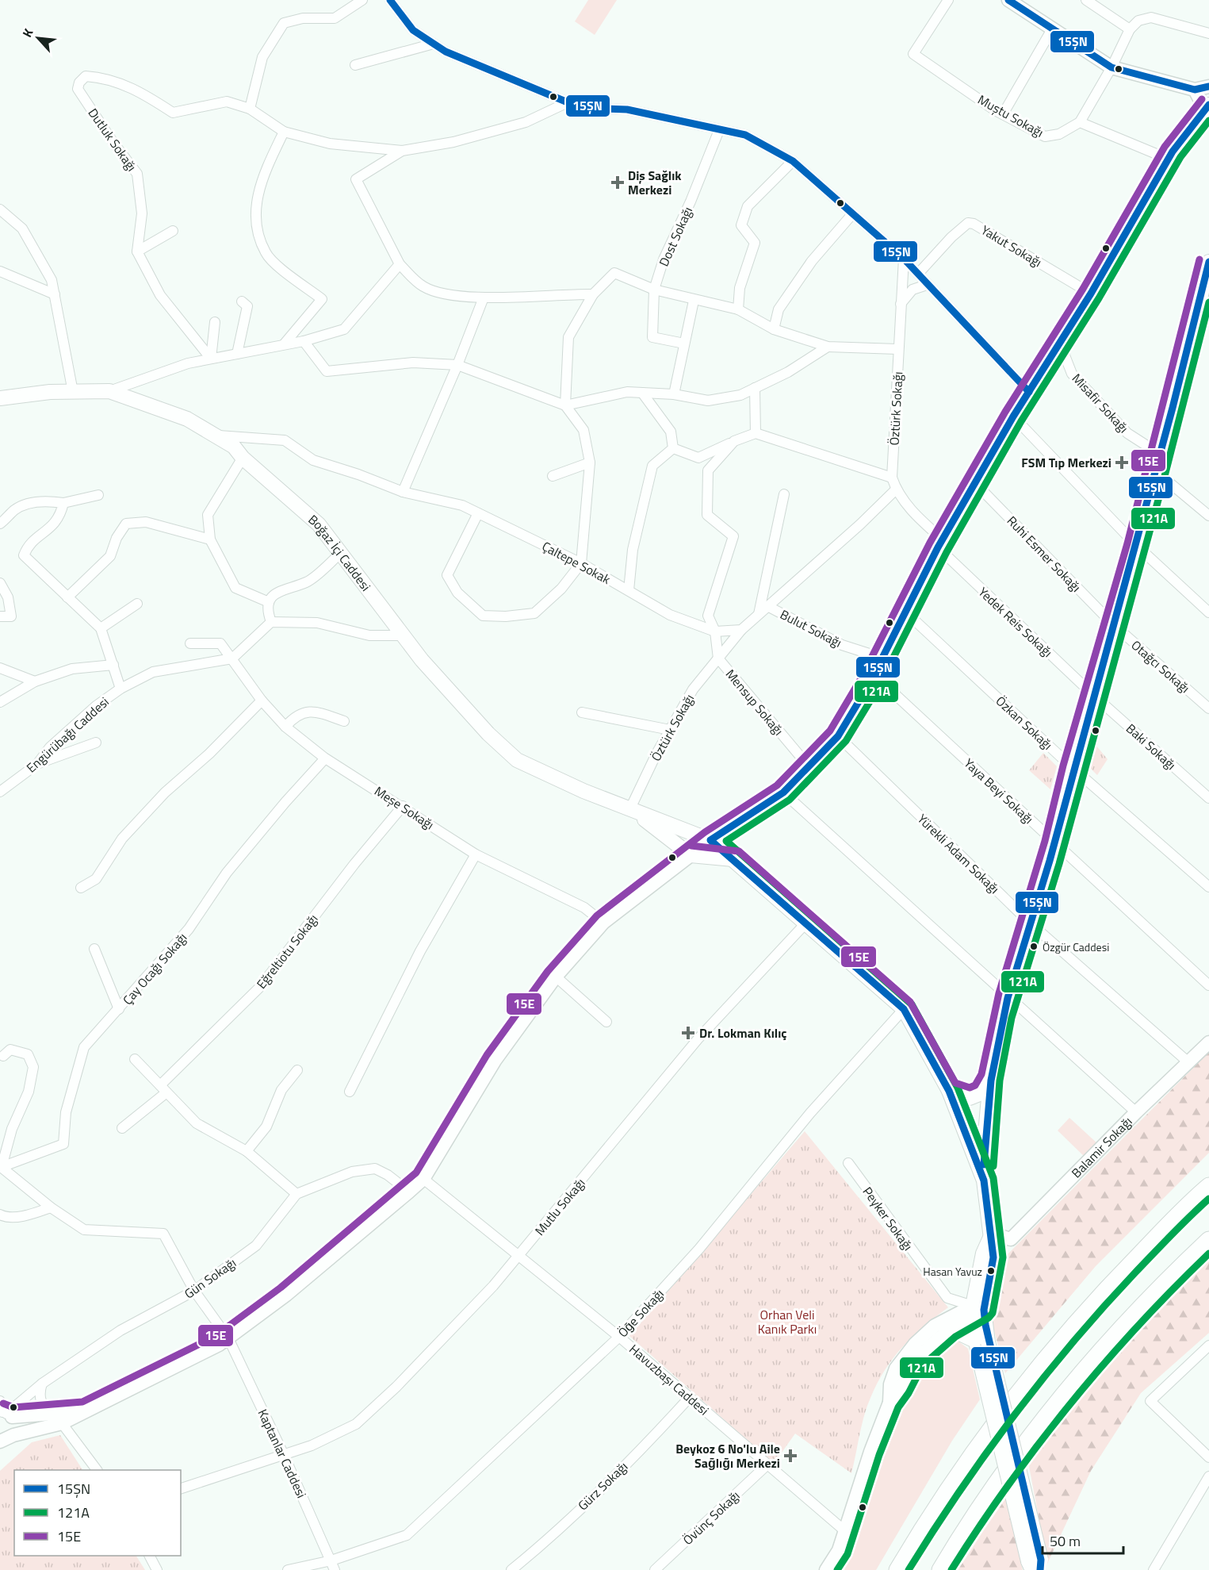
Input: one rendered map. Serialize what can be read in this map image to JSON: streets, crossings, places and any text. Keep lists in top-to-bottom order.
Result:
{
  "streets": {
    "main road": ["Boğaz İçi Caddesi"],
    "street": [
      "Muştu Sokağı",
      "Dutluk Sokağı",
      "Dost Sokağı",
      "Yakut Sokağı",
      "Misafir Sokağı",
      "Öztürk Sokağı",
      "Ruhi Esmer Sokağı",
      "Çaltepe Sokak",
      "Yedek Reis Sokağı",
      "Bulut Sokağı",
      "Otağcı Sokağı",
      "Mensup Sokağı",
      "Özkan Sokağı",
      "Engürübağı Caddesi",
      "Baki Sokağı",
      "Yaya Beyi Sokağı",
      "Meşe Sokağı",
      "Yürekli Adam Sokağı",
      "Eğreltiotu Sokağı",
      "Çay Ocağı Sokağı",
      "Balamir Sokağı",
      "Mutlu Sokağı",
      "Peyker Sokağı",
      "Gün Sokağı",
      "Öḡe Sokağı",
      "Havuzbaşı Caddesi",
      "Kaptanlar Caddesi",
      "Gürz Sokağı",
      "Övünç Sokağı"
    ]
  },
  "crossings": [
    ["Öztürk Sokağı", "Boğaz İçi Caddesi"],
    ["Öztürk Sokağı", "Çaltepe Sokak"],
    ["Öztürk Sokağı", "Yedek Reis Sokağı"],
    ["Öztürk Sokağı", "Mensup Sokağı"],
    ["Boğaz İçi Caddesi", "Çaltepe Sokak"],
    ["Boğaz İçi Caddesi", "Mutlu Sokağı"],
    ["Boğaz İçi Caddesi", "Öḡe Sokağı"],
    ["Ruhi Esmer Sokağı", "Otağcı Sokağı"],
    ["Çaltepe Sokak", "Mensup Sokağı"],
    ["Yedek Reis Sokağı", "Baki Sokağı"],
    ["Engürübağı Caddesi", "Meşe Sokağı"],
    ["Meşe Sokağı", "Eğreltiotu Sokağı"],
    ["Meşe Sokağı", "Çay Ocağı Sokağı"],
    ["Yürekli Adam Sokağı", "Balamir Sokağı"],
    ["Mutlu Sokağı", "Havuzbaşı Caddesi"],
    ["Mutlu Sokağı", "Kaptanlar Caddesi"],
    ["Gün Sokağı", "Kaptanlar Caddesi"],
    ["Öḡe Sokağı", "Havuzbaşı Caddesi"],
    ["Öḡe Sokağı", "Kaptanlar Caddesi"],
    ["Havuzbaşı Caddesi", "Gürz Sokağı"],
    ["Havuzbaşı Caddesi", "Övünç Sokağı"]
  ],
  "parks": ["Orhan Veli Kanık Parkı"],
  "places": {
    "health": [
      "Diş Sağlık Merkezi",
      "FSM Tıp Merkezi",
      "Dr. Lokman Kılıç",
      "Beykoz 6 No'lu Aile Saḡlıḡı Merkezi"
    ],
    "other": ["Özgür Caddesi", "Hasan Yavuz"]
  },
  "lines": ["transit line 15ŞN", "transit line 15E", "transit line 121A"],
  "legend": ["15ŞN", "121A", "15E"],
  "scale_bar": "50 m",
  "north": "top left"
}
